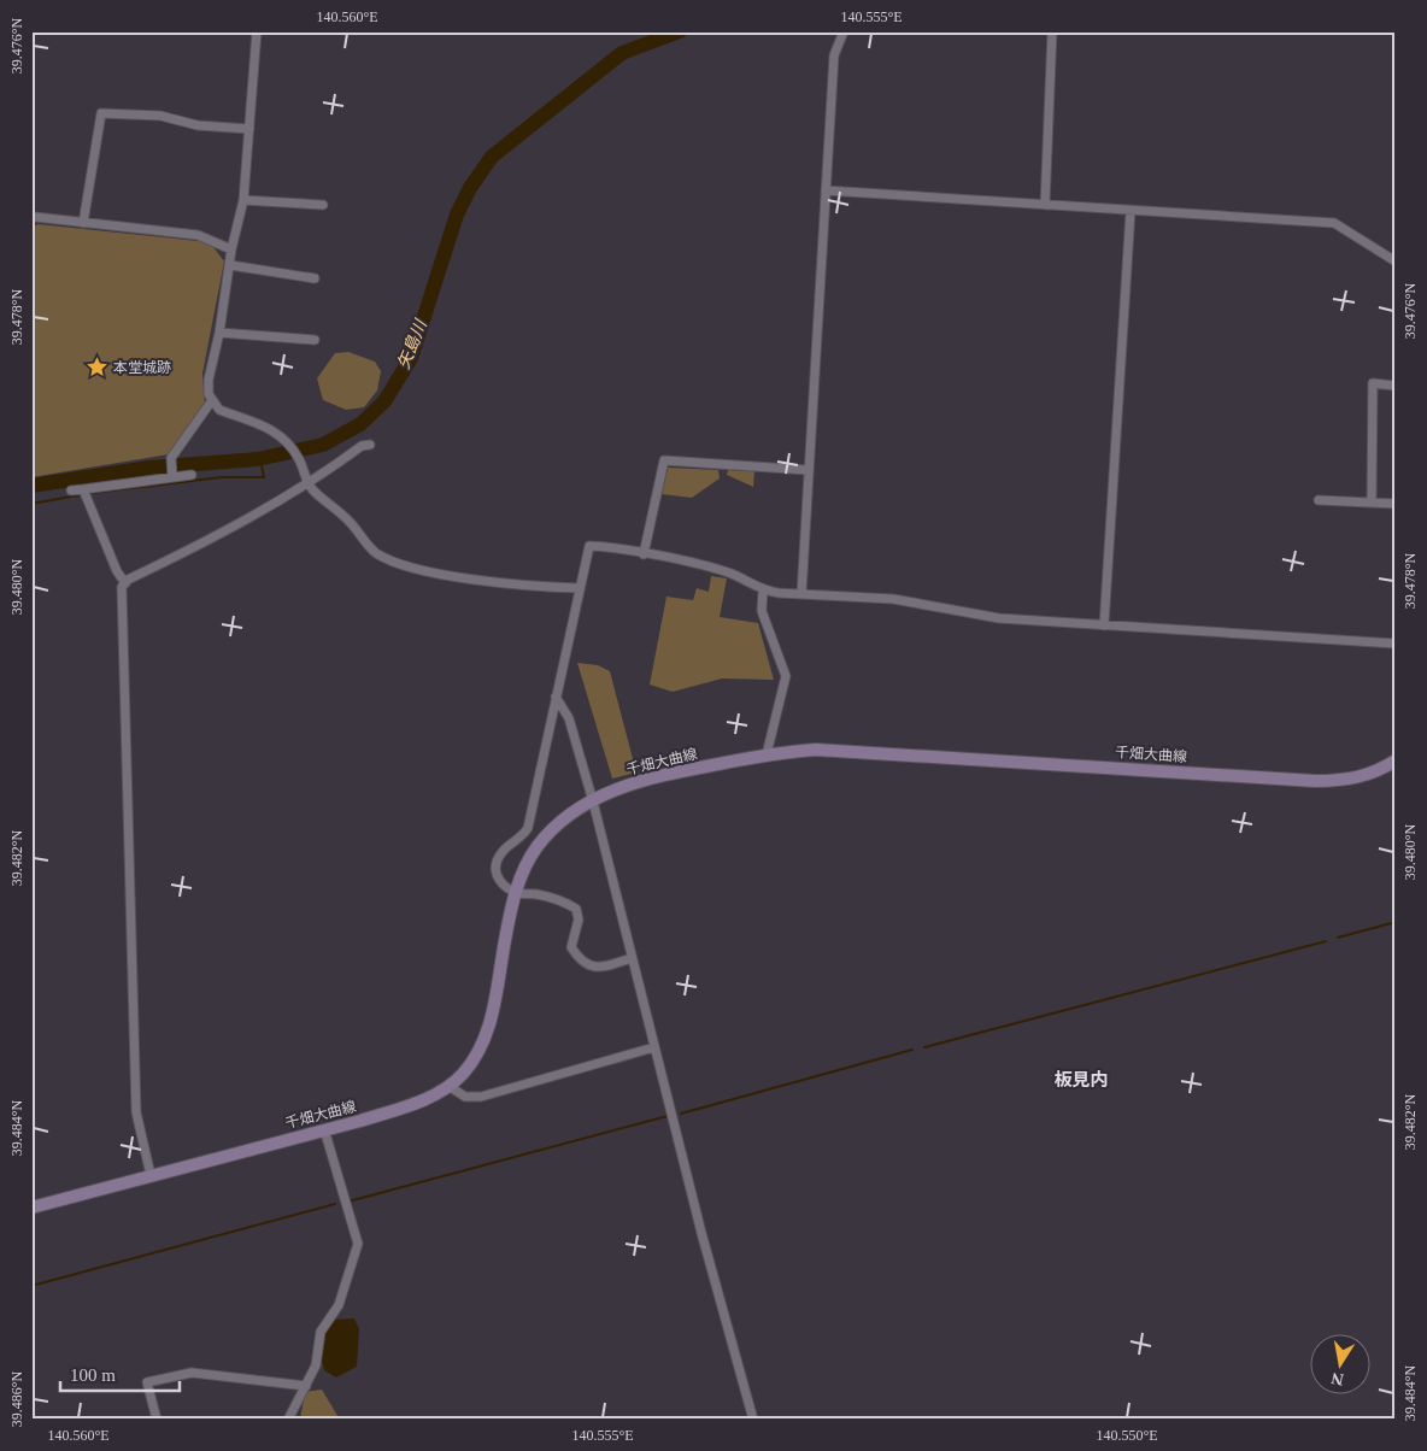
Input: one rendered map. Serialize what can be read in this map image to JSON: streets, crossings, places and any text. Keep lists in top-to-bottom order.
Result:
{
  "streets": {
    "main road": ["千畑大曲線"]
  },
  "districts": ["板見内"],
  "water": ["矢島川"],
  "places": {
    "place": ["本堂城跡"]
  },
  "scale_bar": "100 m",
  "north": "bottom",
  "coordinates": [
    "140.560°E",
    "140.555°E",
    "39.476°N",
    "39.478°N",
    "39.480°N",
    "39.482°N",
    "39.484°N",
    "39.486°N",
    "140.550°E"
  ]
}
